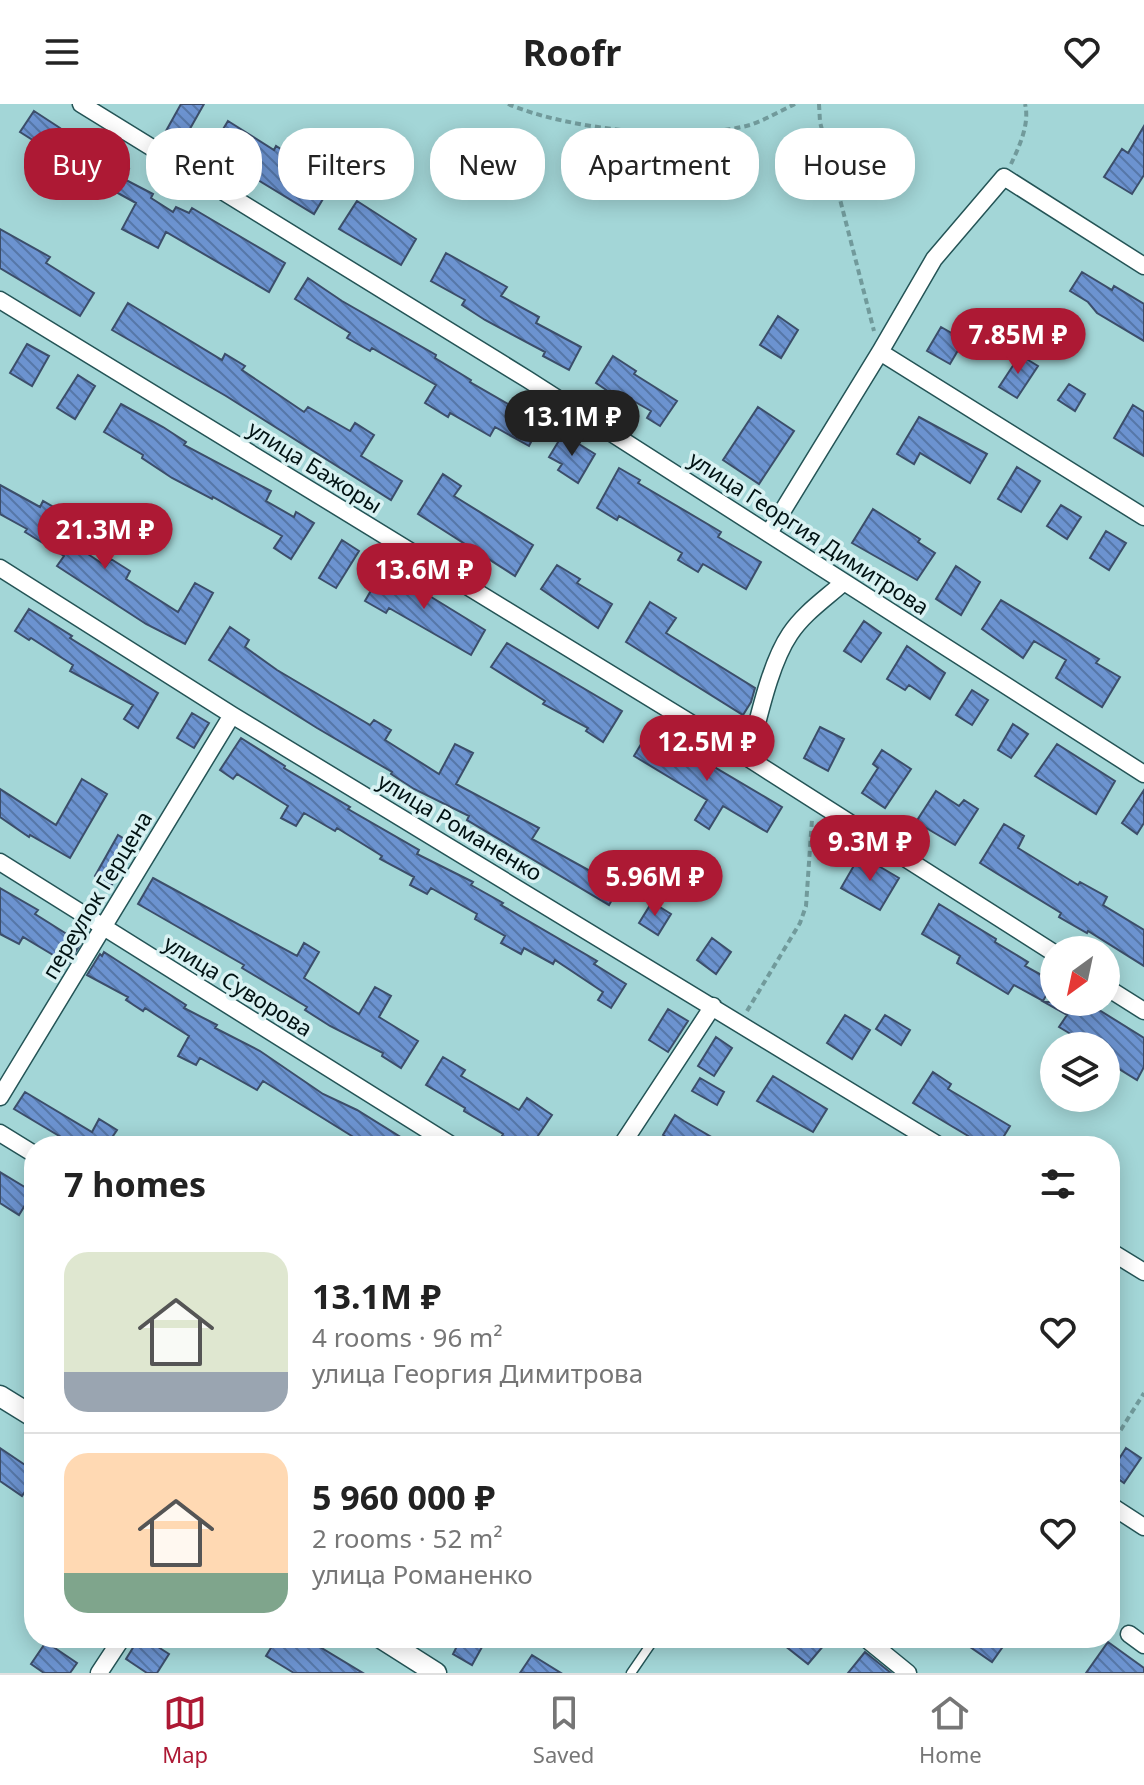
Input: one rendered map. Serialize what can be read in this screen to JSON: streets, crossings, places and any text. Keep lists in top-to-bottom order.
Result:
{
  "streets": {
    "street": [
      "улица Бажоры",
      "улица Георгия Димитрова",
      "улица Романенко",
      "переулок Герцена",
      "улица Суворова"
    ]
  },
  "crossings": [
    ["улица Романенко", "переулок Герцена"],
    ["переулок Герцена", "улица Суворова"]
  ],
  "north": "bottom left",
  "page": {
    "header": "Roofr",
    "chip": [
      "Buy",
      "Rent",
      "Filters",
      "New",
      "Apartment",
      "House"
    ],
    "price": [
      "7.85M ₽",
      "13.1M ₽",
      "21.3M ₽",
      "13.6M ₽",
      "12.5M ₽",
      "9.3M ₽",
      "5.96M ₽"
    ],
    "heading": "7 homes",
    "list": [
      {
        "name": "13.1M ₽",
        "note": "4 rooms · 96 m² · улица Георгия Димитрова"
      },
      {
        "name": "5 960 000 ₽",
        "note": "2 rooms · 52 m² · улица Романенко"
      }
    ],
    "tabs": ["Map", "Saved", "Home"]
  }
}
